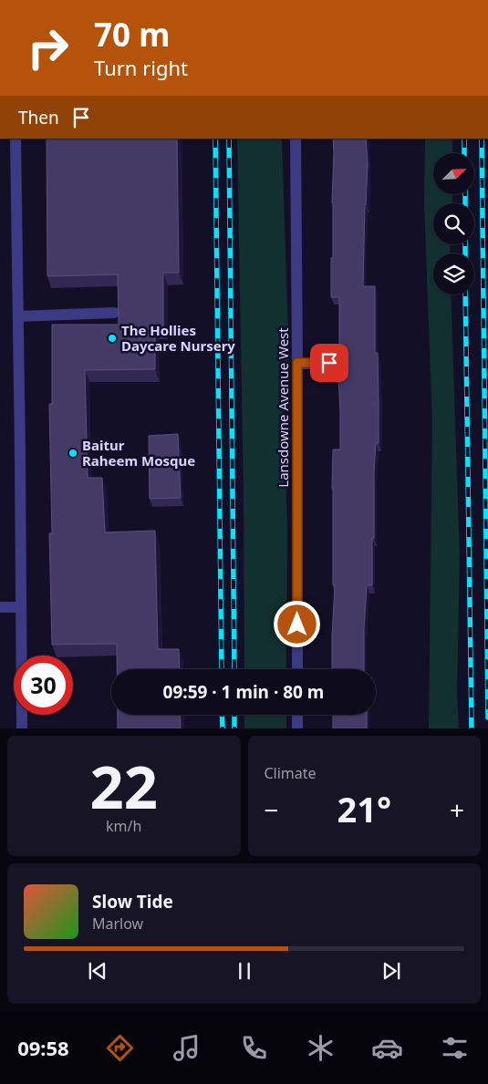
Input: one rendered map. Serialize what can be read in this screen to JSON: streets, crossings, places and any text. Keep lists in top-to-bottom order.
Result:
{
  "streets": {
    "street": ["Lansdowne Avenue West"]
  },
  "places": ["The Hollies Daycare Nursery", "Baitur Raheem Mosque"],
  "north": "top right",
  "page": {
    "turn": ["70 m", "Turn right"],
    "then": "Then",
    "limit": "30",
    "trip": "09:59 · 1 min · 80 m",
    "tile": [
      ["22", "km/h"],
      "Climate"
    ],
    "heat": ["−", "21°", "+"],
    "song": ["Slow Tide", "Marlow"],
    "tabs": "09:58"
  }
}
